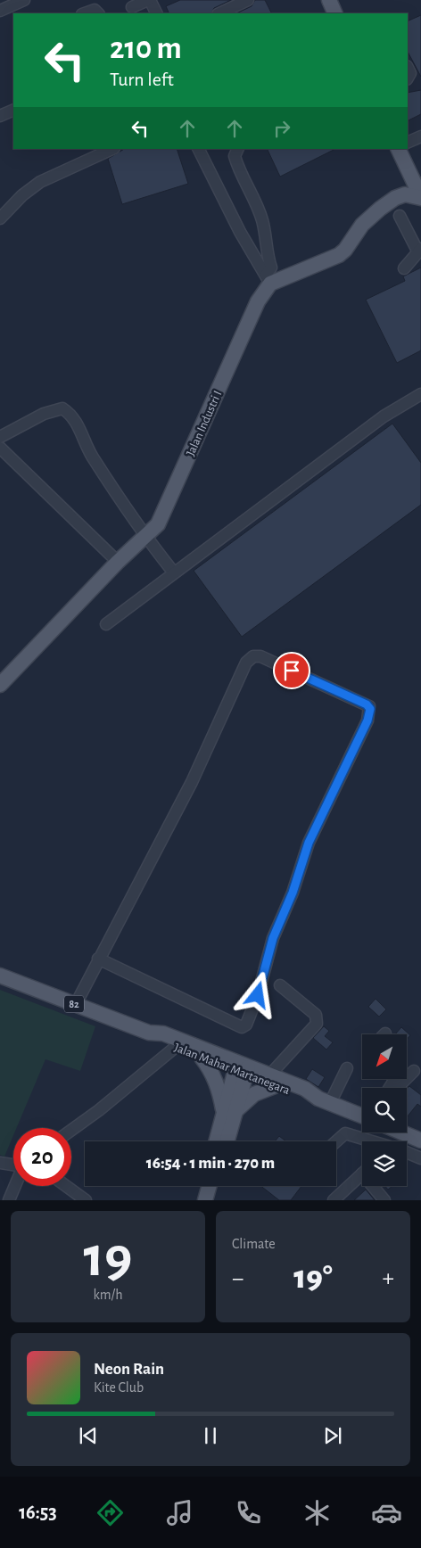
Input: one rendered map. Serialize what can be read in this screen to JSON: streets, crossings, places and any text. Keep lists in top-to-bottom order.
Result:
{
  "streets": {
    "main road": ["Jalan Industri I", "82", "Jalan Mahar Martanegara"]
  },
  "north": "bottom left",
  "page": {
    "turn": ["210 m", "Turn left"],
    "limit": "20",
    "trip": "16:54 · 1 min · 270 m",
    "tile": [
      ["19", "km/h"],
      "Climate"
    ],
    "heat": ["−", "19°", "+"],
    "song": ["Neon Rain", "Kite Club"],
    "tabs": "16:53"
  }
}
